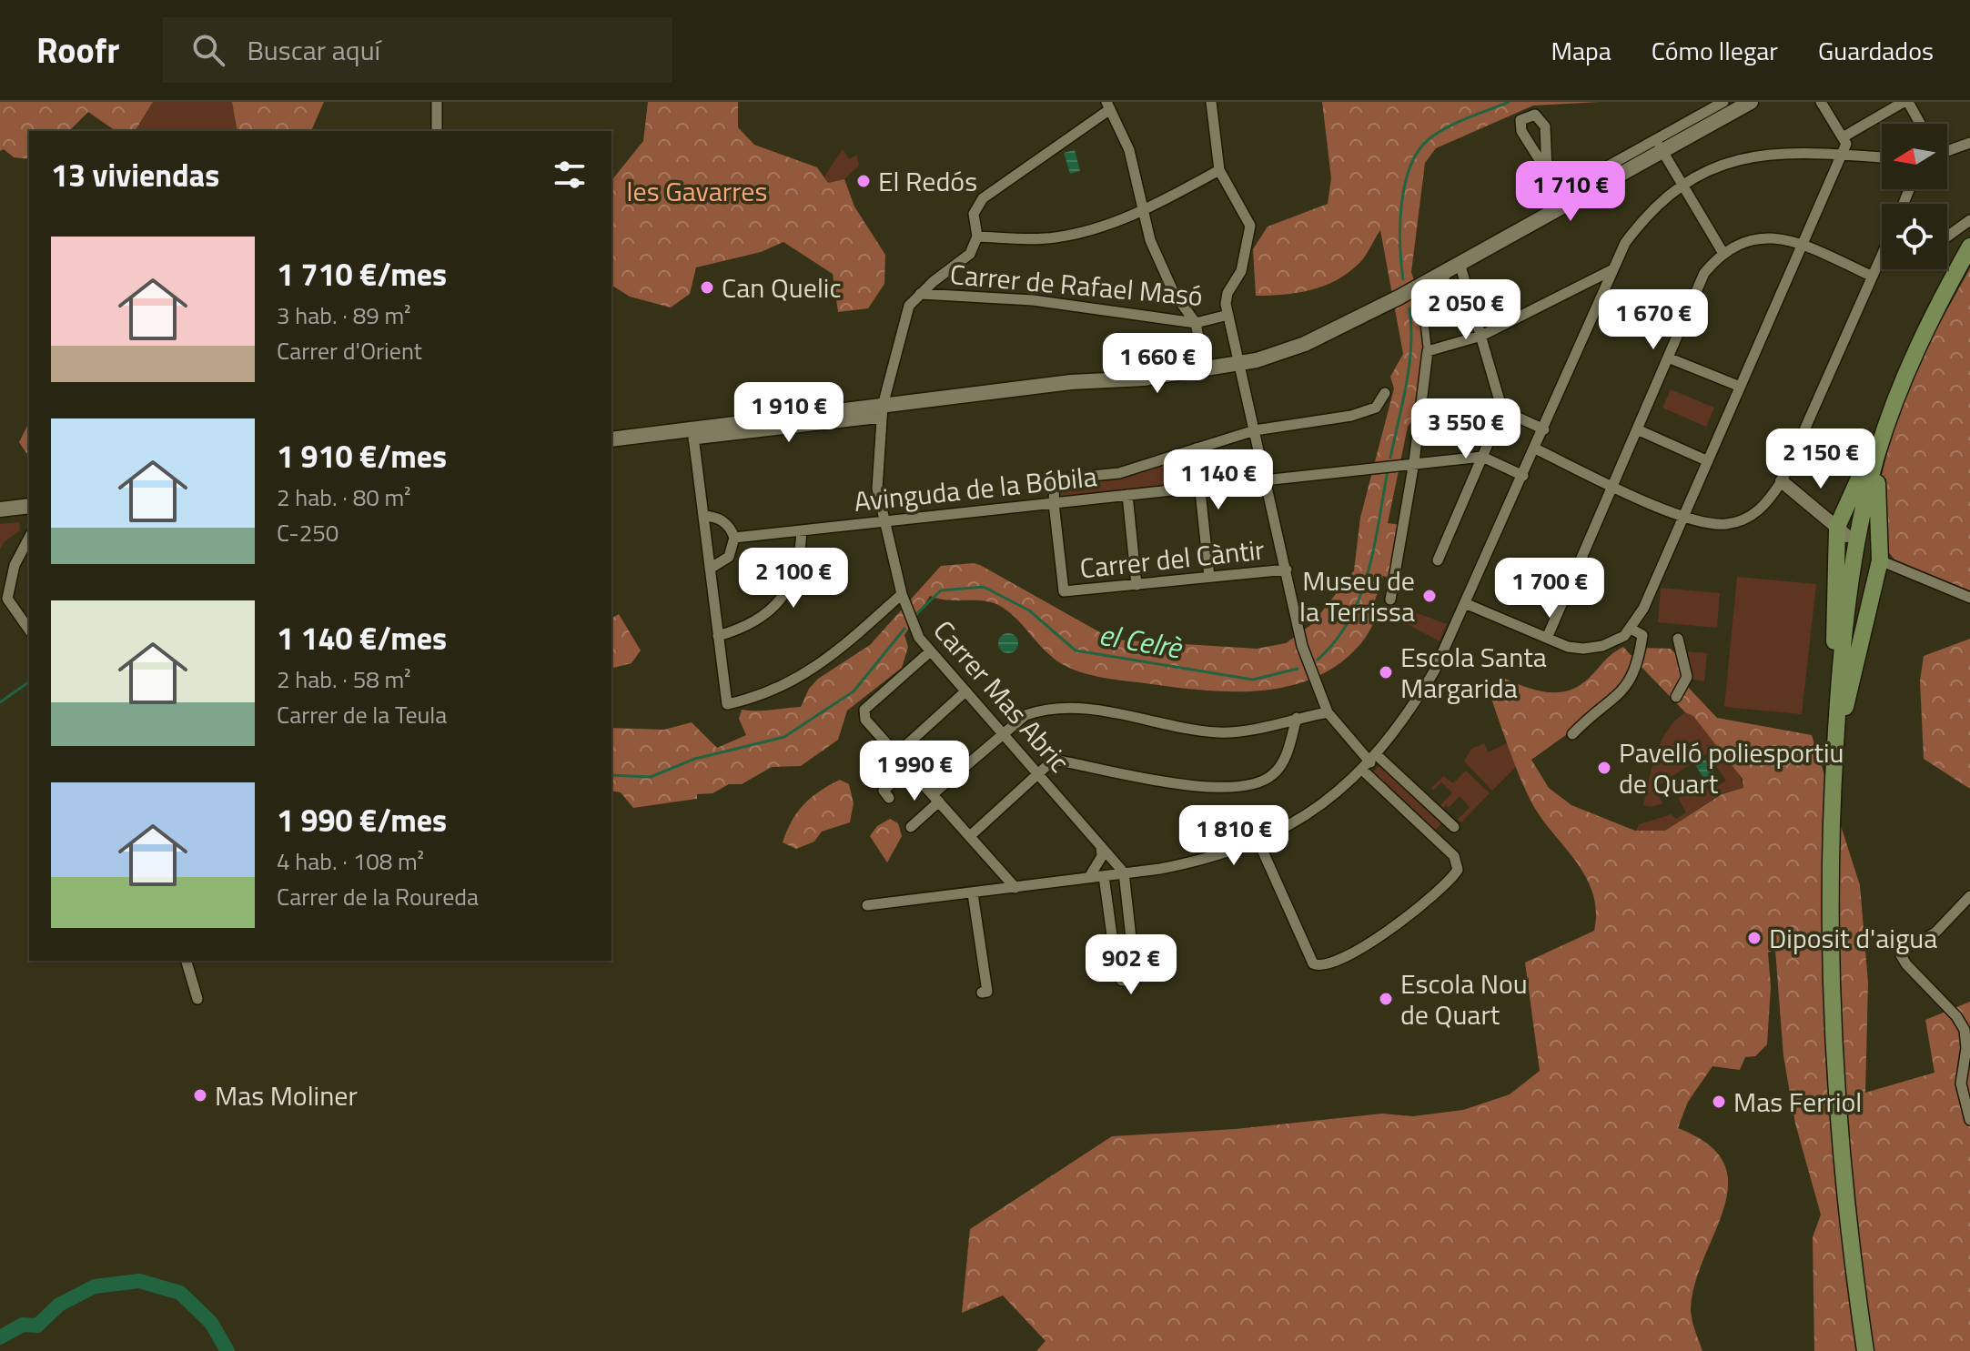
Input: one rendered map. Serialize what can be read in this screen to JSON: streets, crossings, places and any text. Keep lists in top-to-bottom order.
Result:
{
  "streets": {
    "street": [
      "Carrer de Rafael Masó",
      "Avinguda de la Bóbila",
      "Carrer del Càntir",
      "Carrer Mas Abric"
    ]
  },
  "crossings": [
    ["Carrer de Rafael Masó", "Carrer Mas Abric"],
    ["Avinguda de la Bóbila", "Carrer del Càntir"],
    ["Avinguda de la Bóbila", "Carrer Mas Abric"]
  ],
  "water": ["el Celrè"],
  "parks": ["les Gavarres"],
  "places": [
    "El Redós",
    "Can Quelic",
    "Museu de la Terrissa",
    "Escola Santa Margarida",
    "Pavelló poliesportiu de Quart",
    "Diposit d'aigua",
    "Escola Nou de Quart",
    "Mas Moliner",
    "Mas Ferriol"
  ],
  "north": "left",
  "page": {
    "header": "Roofr",
    "search": "Buscar aquí",
    "nav": ["Mapa", "Cómo llegar", "Guardados"],
    "heading": "13 viviendas",
    "price": [
      "1 710 €",
      "2 050 €",
      "1 670 €",
      "1 660 €",
      "1 910 €",
      "3 550 €",
      "2 150 €",
      "1 140 €",
      "2 100 €",
      "1 700 €",
      "1 990 €",
      "1 810 €",
      "902 €"
    ],
    "list": [
      {
        "name": "1 710 €/mes",
        "note": "3 hab. · 89 m² · Carrer d'Orient"
      },
      {
        "name": "1 910 €/mes",
        "note": "2 hab. · 80 m² · C-250"
      },
      {
        "name": "1 140 €/mes",
        "note": "2 hab. · 58 m² · Carrer de la Teula"
      },
      {
        "name": "1 990 €/mes",
        "note": "4 hab. · 108 m² · Carrer de la Roureda"
      }
    ]
  }
}
